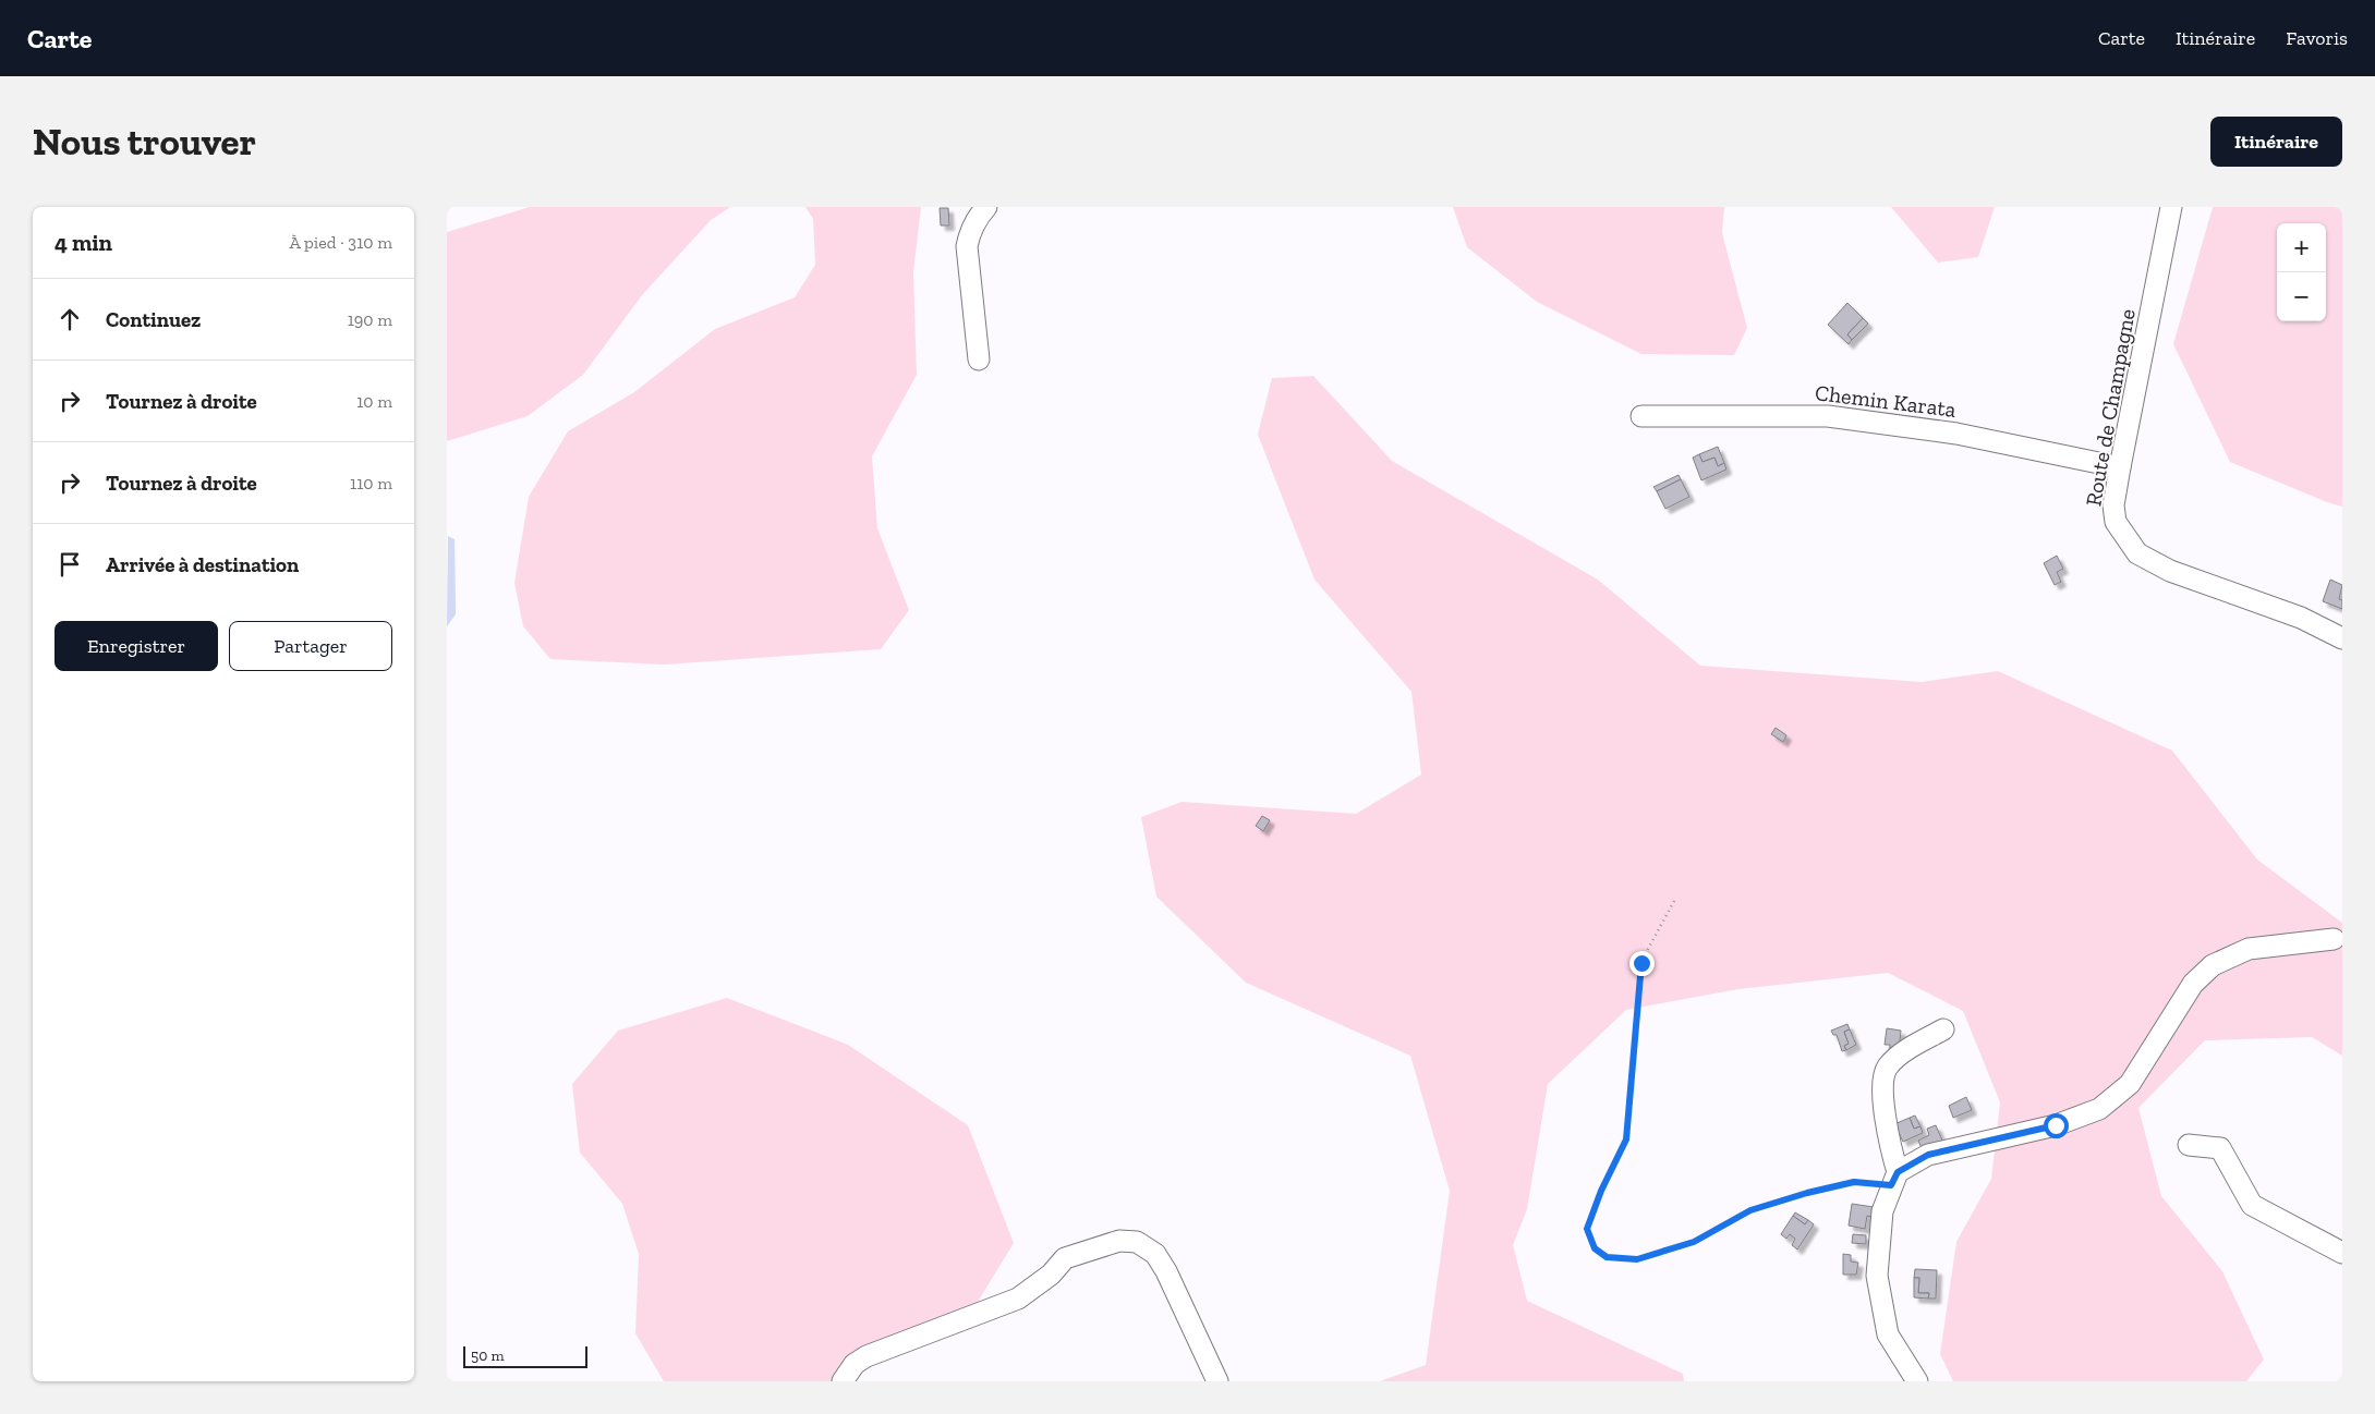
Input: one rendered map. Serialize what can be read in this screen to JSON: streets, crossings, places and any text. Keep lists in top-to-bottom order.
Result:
{
  "streets": {
    "street": ["Chemin Karata", "Route de Champagne"]
  },
  "crossings": [
    ["Chemin Karata", "Route de Champagne"]
  ],
  "scale_bar": "50 m",
  "page": {
    "header": "Carte",
    "nav": ["Carte", "Itinéraire", "Favoris"],
    "buttons": [
      "Itinéraire",
      ["Enregistrer", "Partager"]
    ],
    "title": "Nous trouver",
    "heading": ["4 min", "À pied · 310 m"],
    "map_buttons": ["+", "−"],
    "list": [
      ["Continuez", "190 m"],
      ["Tournez à droite", "10 m"],
      ["Tournez à droite", "110 m"],
      "Arrivée à destination"
    ],
    "scale": "50 m"
  }
}
